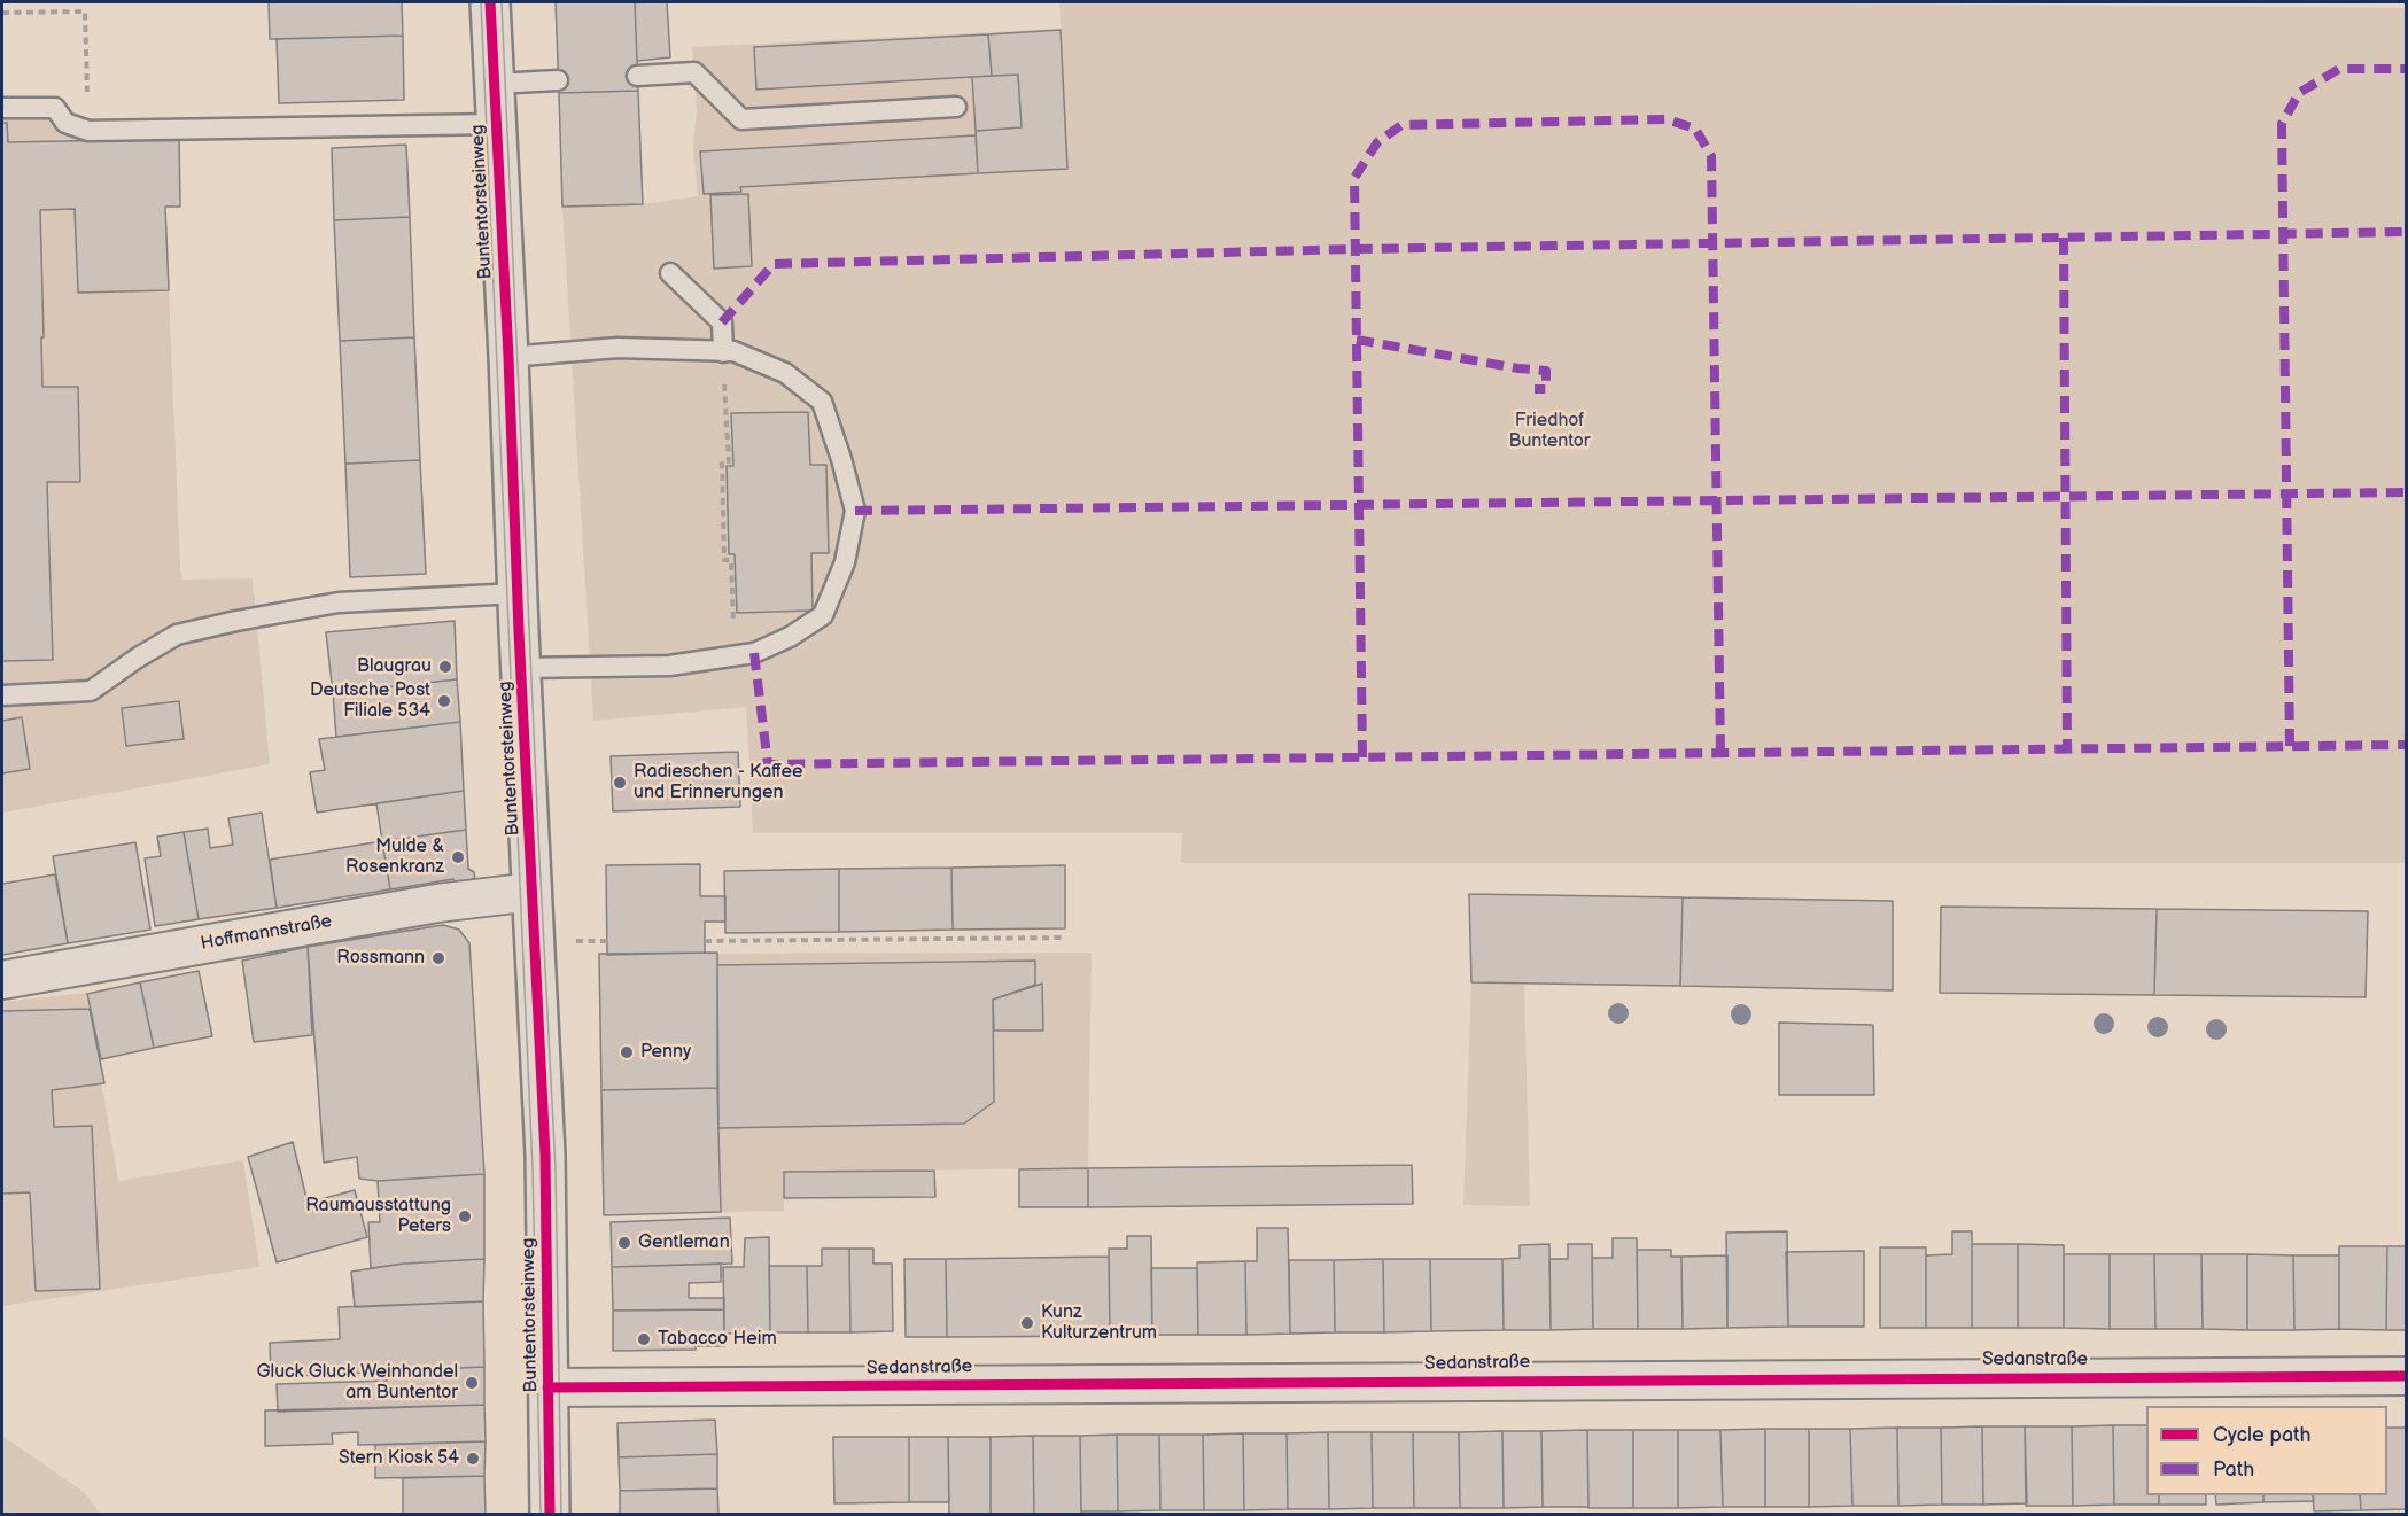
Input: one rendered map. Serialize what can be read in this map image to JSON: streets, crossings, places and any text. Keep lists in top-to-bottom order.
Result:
{
  "streets": {
    "street": ["Buntentorsteinweg", "Hoffmannstraße", "Sedanstraße"]
  },
  "crossings": [
    ["Buntentorsteinweg", "Hoffmannstraße"],
    ["Buntentorsteinweg", "Sedanstraße"]
  ],
  "parks": ["Friedhof Buntentor"],
  "places": [
    "Blaugrau",
    "Deutsche Post Filiale 534",
    "Radieschen - Kaffee und Erinnerungen",
    "Mulde & Rosenkranz",
    "Rossmann",
    "Penny",
    "Raumausstattung Peters",
    "Gentleman",
    "Kunz Kulturzentrum",
    "Tabacco Heim",
    "Gluck Gluck Weinhandel am Buntentor",
    "Stern Kiosk 54"
  ],
  "legend": ["Cycle path", "Path"]
}
